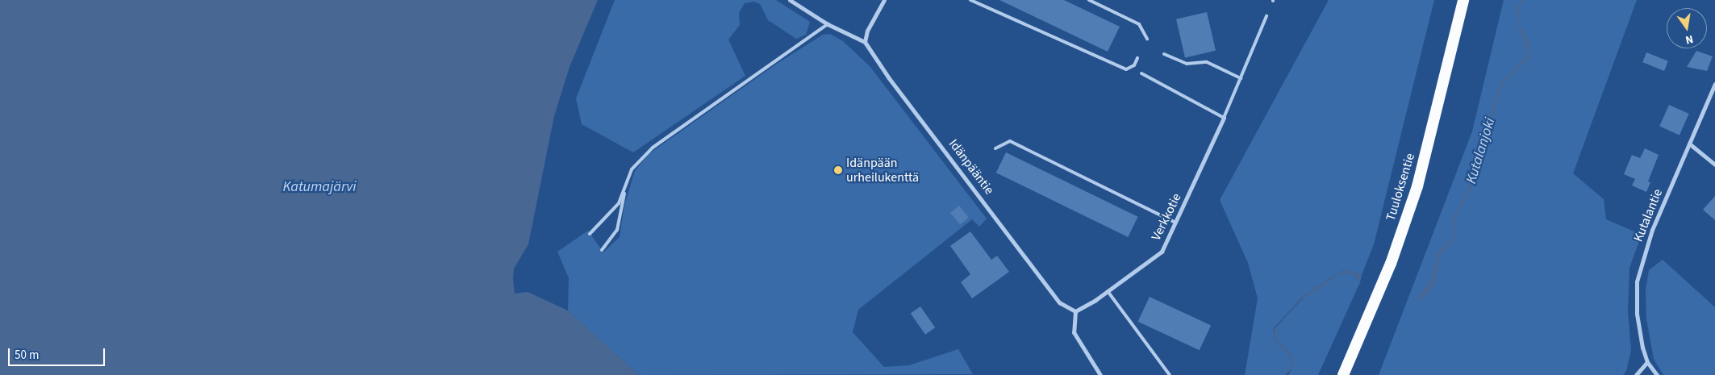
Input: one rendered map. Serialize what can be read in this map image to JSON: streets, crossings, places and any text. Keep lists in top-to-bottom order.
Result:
{
  "streets": {
    "highway": ["Tuuloksentie"],
    "street": ["Idänpääntie", "Kutalantie", "Verkkotie"]
  },
  "crossings": [
    ["Idänpääntie", "Verkkotie"]
  ],
  "water": ["Kutalanjoki", "Katumajärvi"],
  "places": ["Idänpään urheilukenttä"],
  "scale_bar": "50 m",
  "north": "bottom"
}
